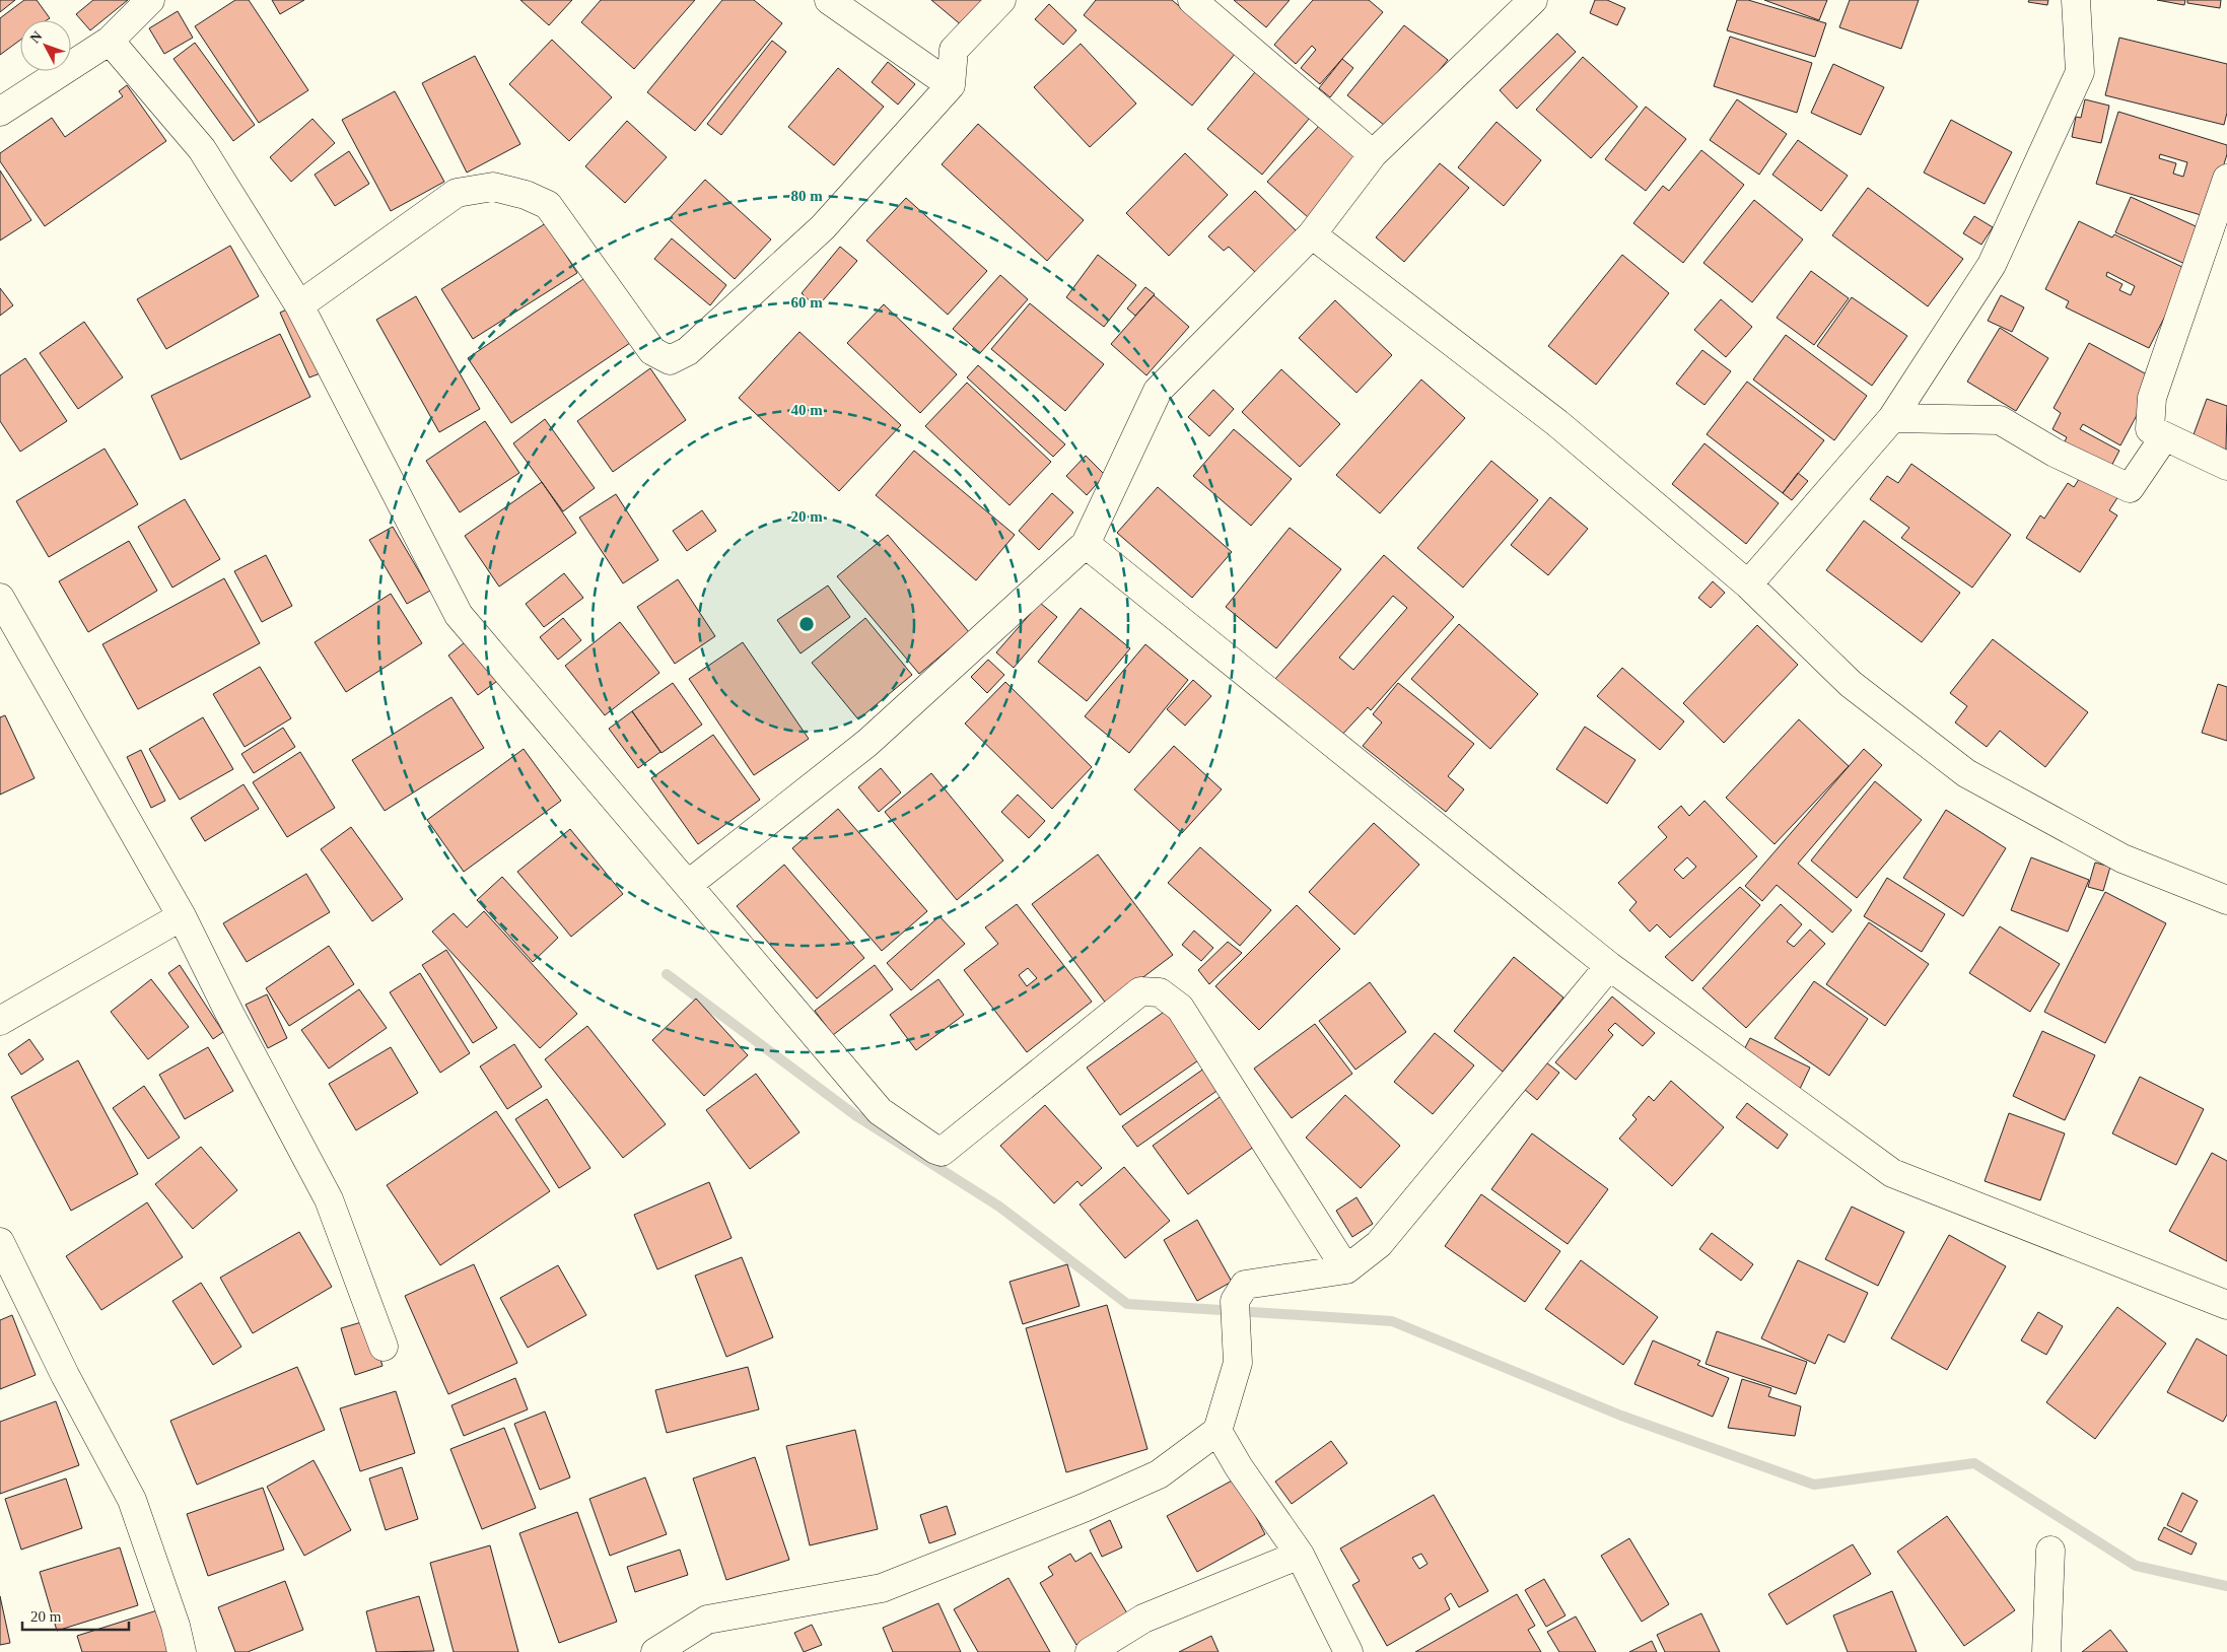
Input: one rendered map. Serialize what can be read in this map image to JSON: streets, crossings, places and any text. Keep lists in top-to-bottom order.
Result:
{
  "scale_bar": "20 m",
  "north": "top left",
  "rings": [
    "80 m",
    "60 m",
    "40 m",
    "20 m"
  ]
}
